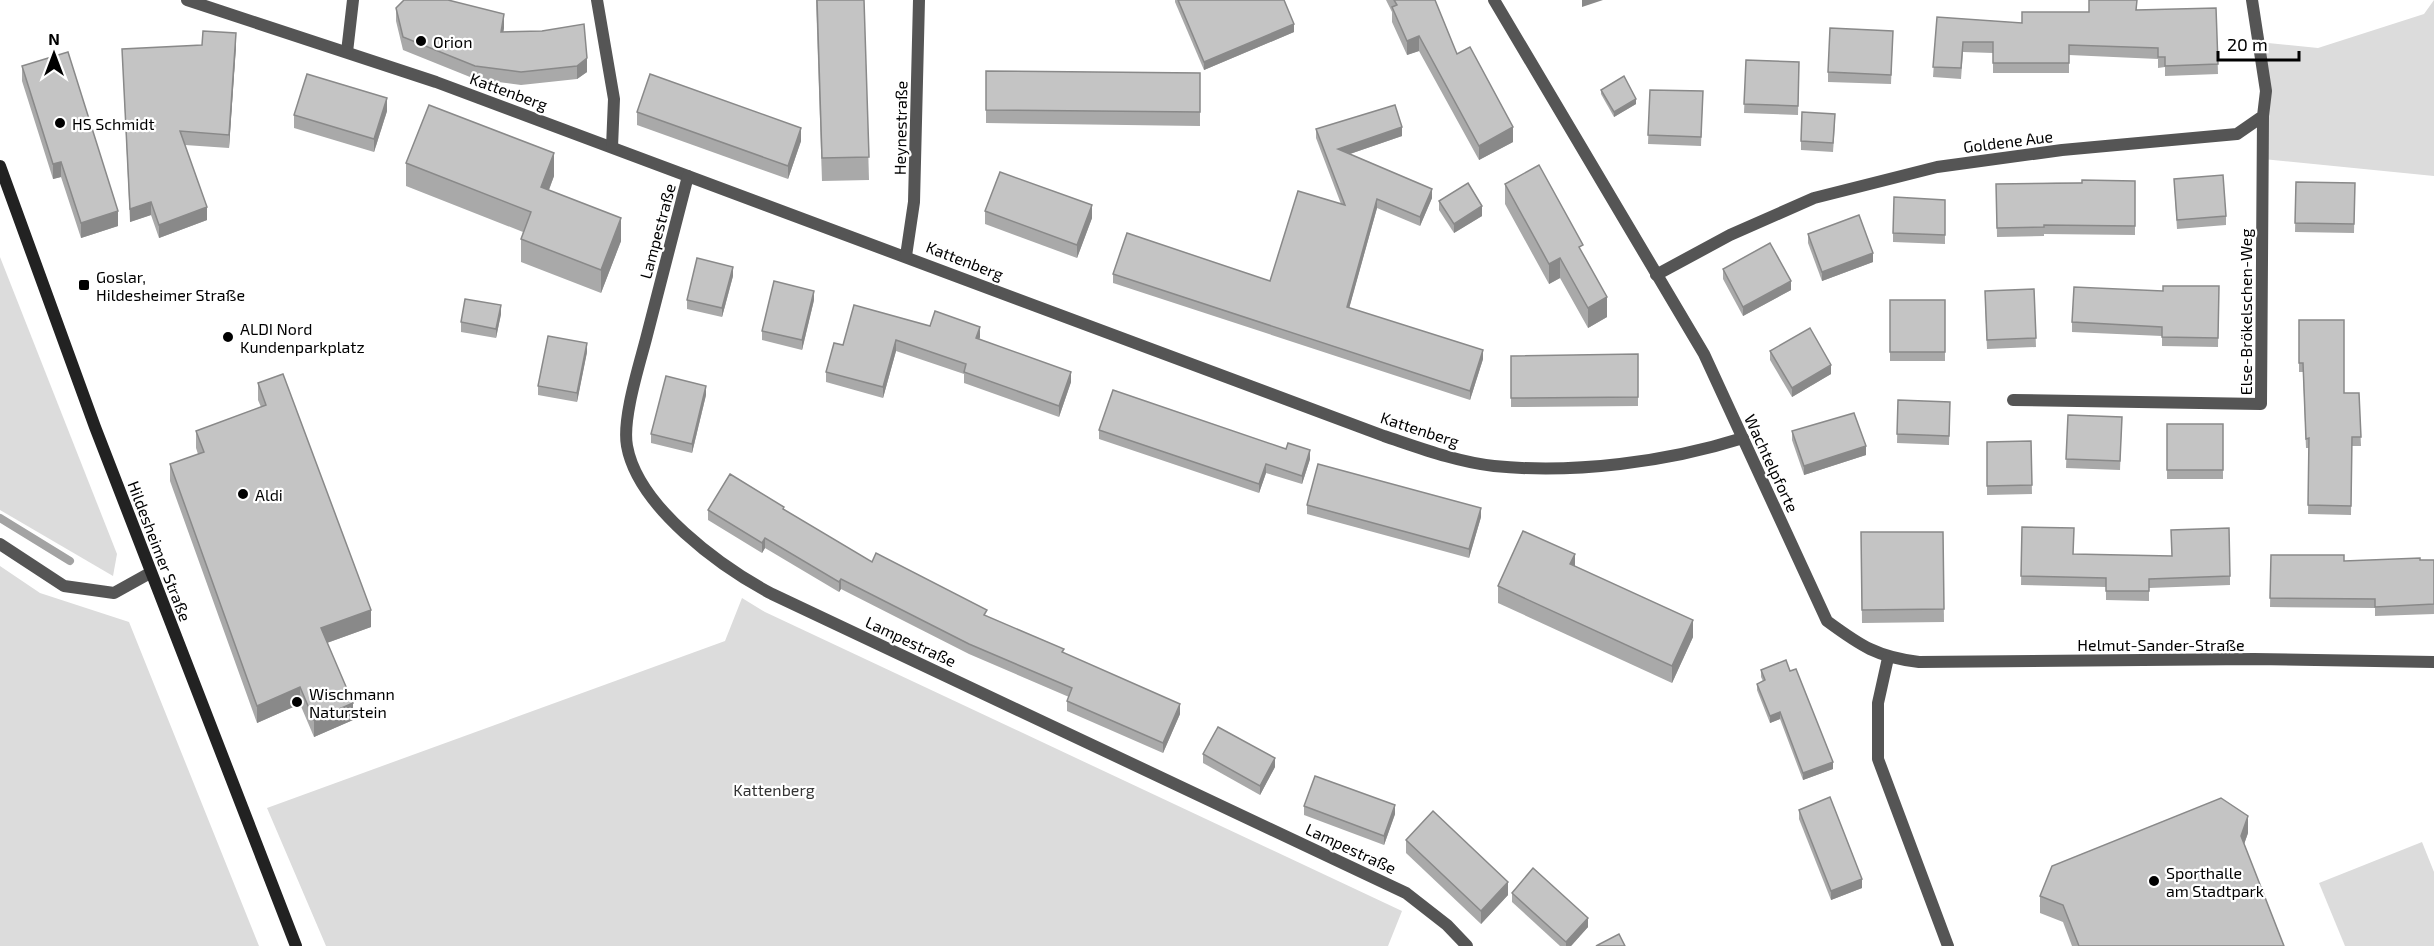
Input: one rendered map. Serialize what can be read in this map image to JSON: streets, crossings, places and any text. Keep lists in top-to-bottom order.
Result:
{
  "streets": {
    "main road": ["Hildesheimer Straße"],
    "street": [
      "Kattenberg",
      "Heynestraße",
      "Goldene Aue",
      "Lampestraße",
      "Else-Brökelschen-Weg",
      "Wachtelpforte",
      "Helmut-Sander-Straße"
    ]
  },
  "crossings": [
    ["Kattenberg", "Heynestraße"],
    ["Kattenberg", "Lampestraße"],
    ["Kattenberg", "Wachtelpforte"],
    ["Goldene Aue", "Else-Brökelschen-Weg"],
    ["Goldene Aue", "Wachtelpforte"],
    ["Wachtelpforte", "Helmut-Sander-Straße"]
  ],
  "parks": ["Kattenberg"],
  "places": {
    "other": [
      "Orion",
      "HS Schmidt",
      "ALDI Nord Kundenparkplatz",
      "Aldi",
      "Wischmann Naturstein",
      "Sporthalle am Stadtpark"
    ],
    "transit": ["Goslar, Hildesheimer Straße"]
  },
  "scale_bar": "20 m",
  "north": "top"
}
